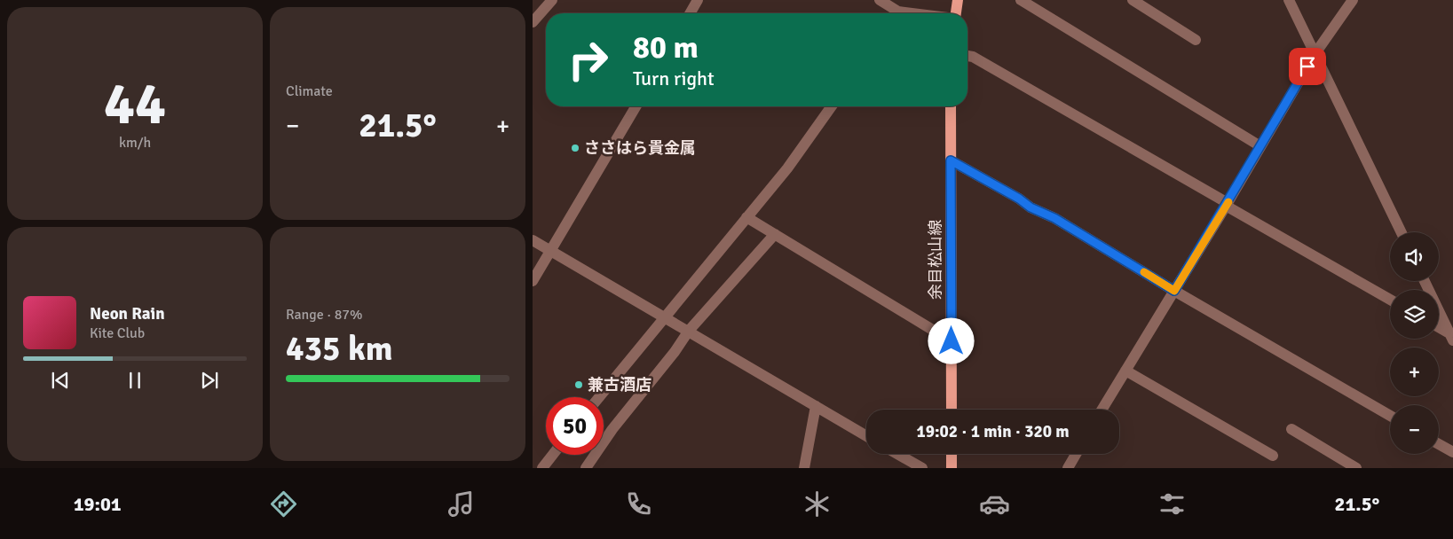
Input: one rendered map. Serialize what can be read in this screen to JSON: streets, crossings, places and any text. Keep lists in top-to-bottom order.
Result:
{
  "streets": {
    "main road": ["余目松山線"]
  },
  "places": ["ささはら貴金属", "兼古酒店"],
  "page": {
    "tile": [
      ["44", "km/h"],
      "Climate",
      ["Range · 87%", "435 km"]
    ],
    "turn": ["80 m", "Turn right"],
    "heat": ["−", "21.5°", "+"],
    "map_buttons": ["+", "−"],
    "song": ["Neon Rain", "Kite Club"],
    "limit": "50",
    "trip": "19:02 · 1 min · 320 m",
    "tabs": ["19:01", "21.5°"]
  }
}
